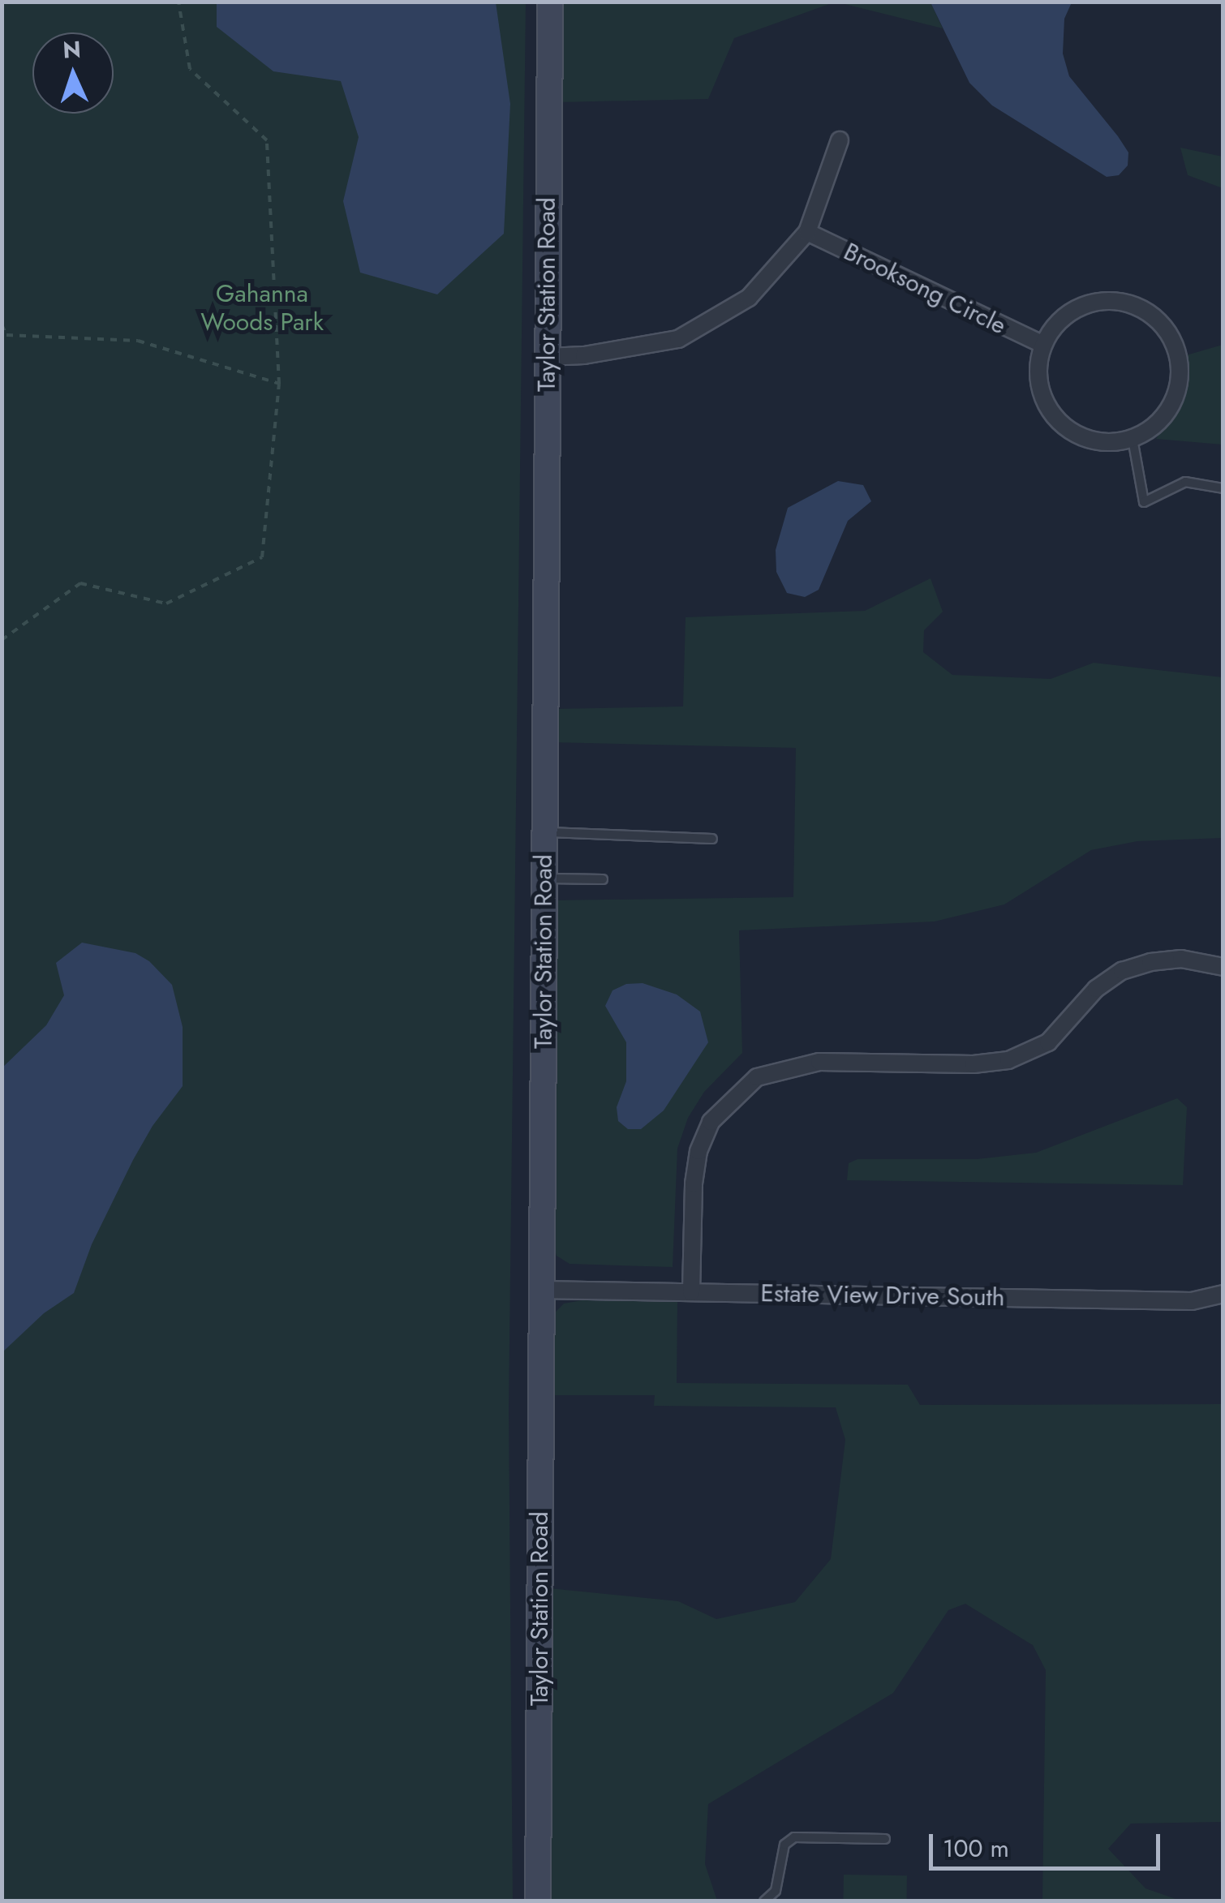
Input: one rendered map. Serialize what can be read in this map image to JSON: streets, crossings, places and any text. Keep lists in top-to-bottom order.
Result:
{
  "streets": {
    "main road": ["Taylor Station Road"],
    "street": ["Brooksong Circle", "Estate View Drive South"]
  },
  "crossings": [
    ["Taylor Station Road", "Estate View Drive South"]
  ],
  "parks": ["Gahanna Woods Park"],
  "scale_bar": "100 m",
  "north": "top"
}
